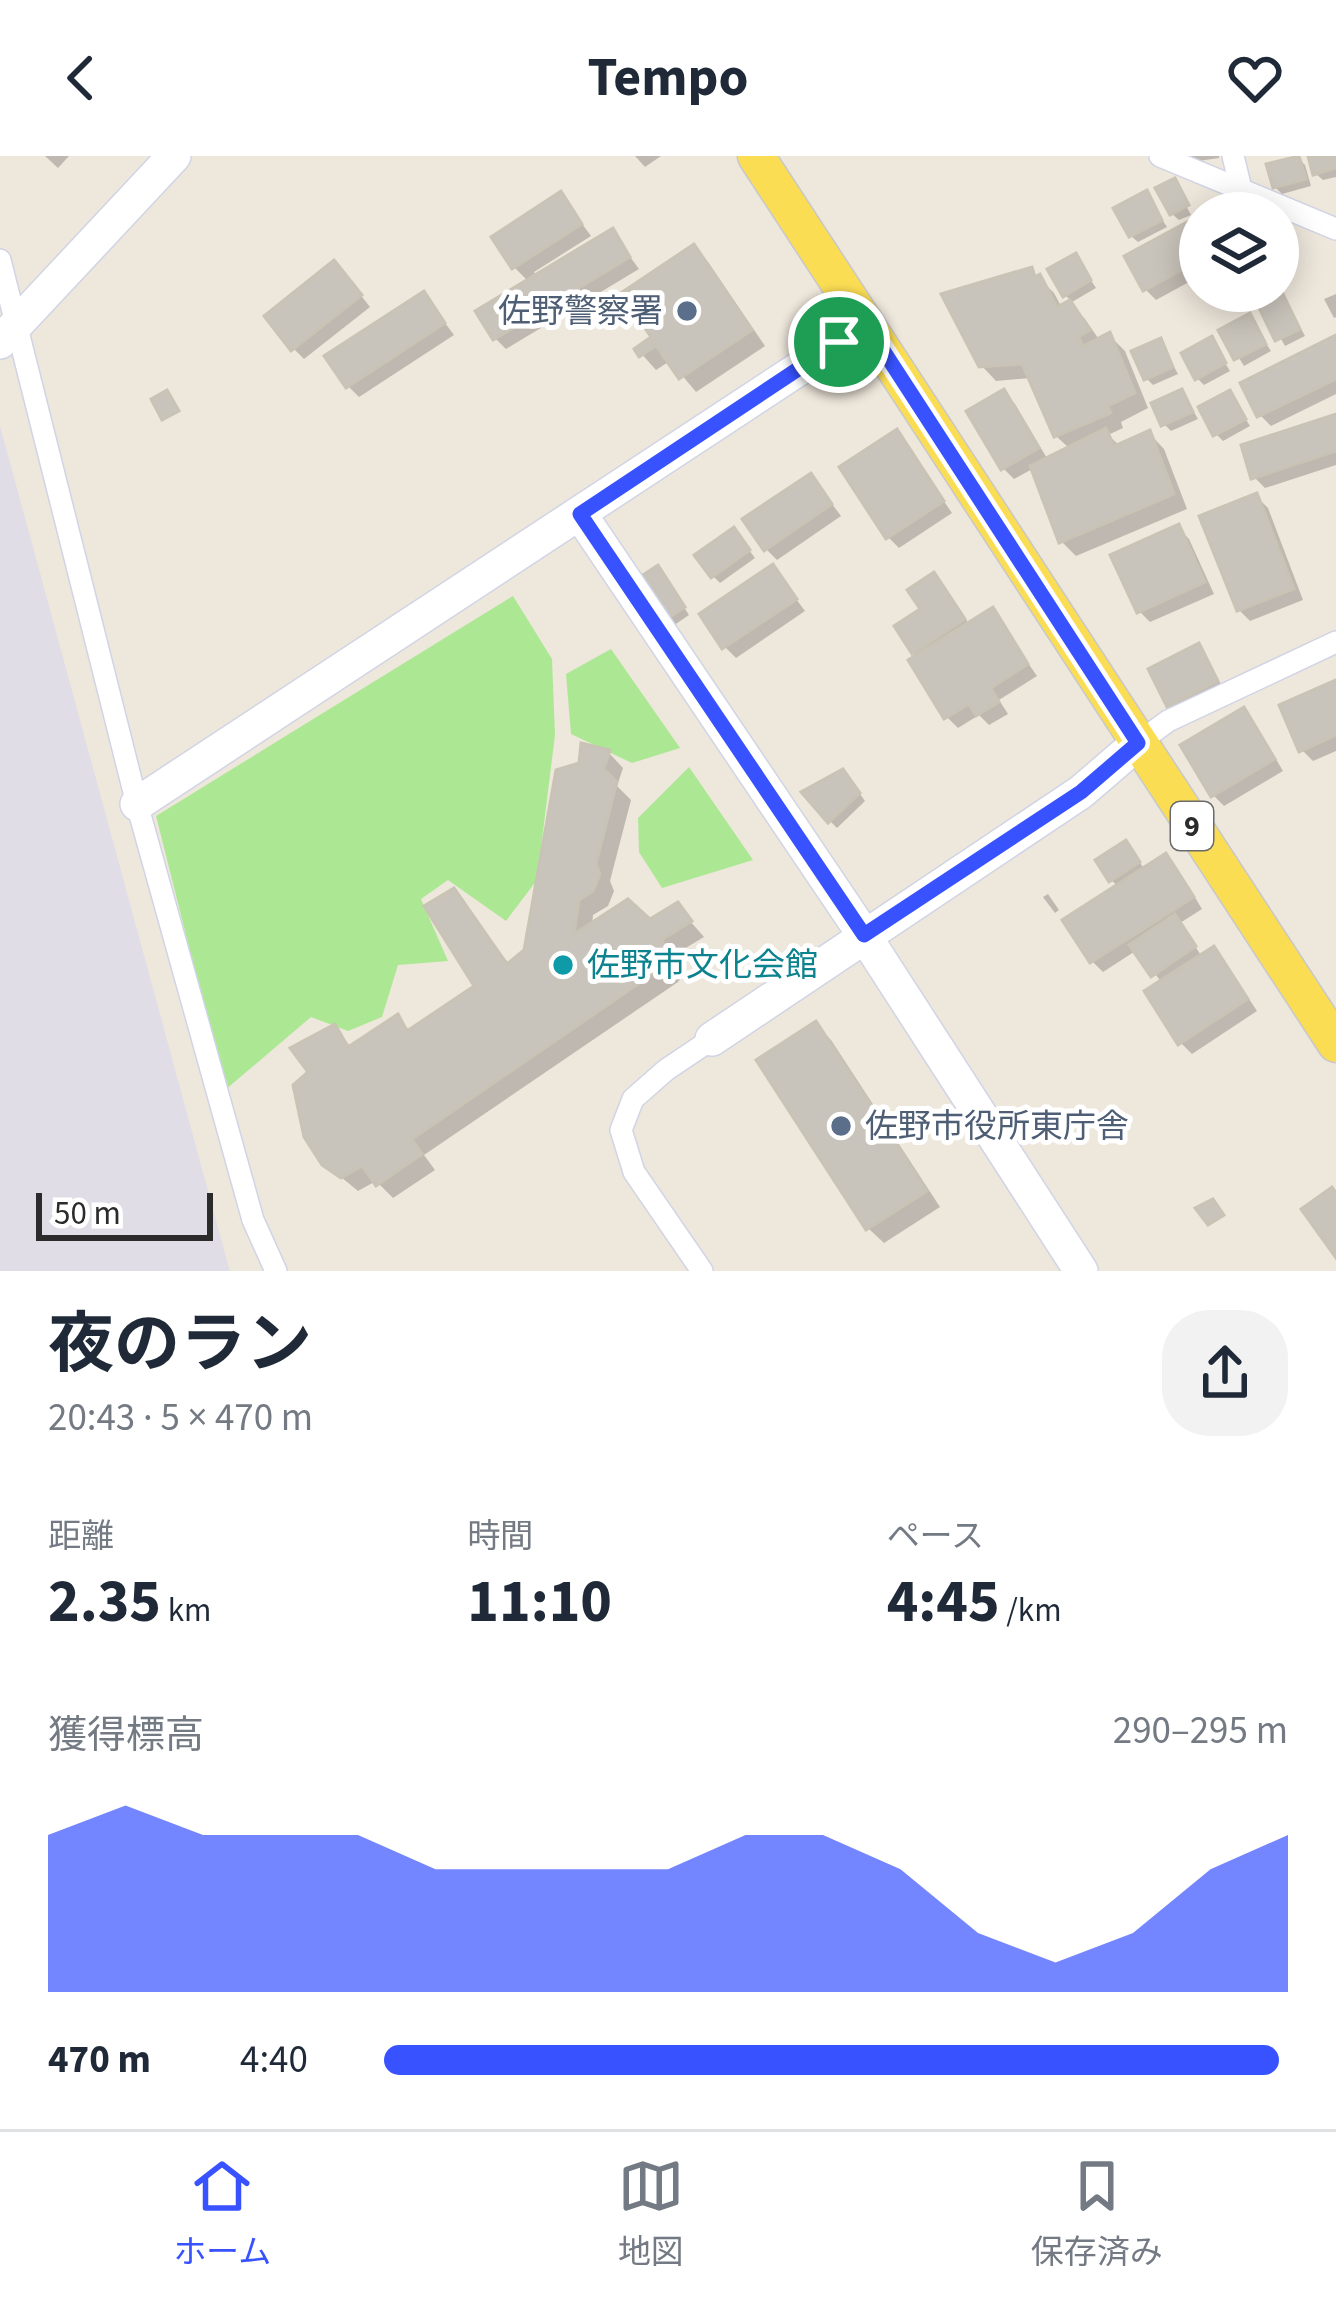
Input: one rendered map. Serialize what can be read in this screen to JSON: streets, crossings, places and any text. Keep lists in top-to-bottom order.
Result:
{
  "streets": {
    "main road": ["9"]
  },
  "places": ["佐野警察署", "佐野市文化会館", "佐野市役所東庁舎"],
  "scale_bar": "50 m",
  "page": {
    "header": "Tempo",
    "scale": "50 m",
    "heading": ["夜のラン", "20:43 · 5 × 470 m"],
    "stats": [
      ["距離", "2.35 km"],
      ["時間", "11:10"],
      ["ペース", "4:45 /km"]
    ],
    "chart": ["獲得標高", "290–295 m"],
    "list": [
      {
        "name": "470 m",
        "note": "4:40"
      }
    ],
    "tabs": ["ホーム", "地図", "保存済み"]
  }
}
